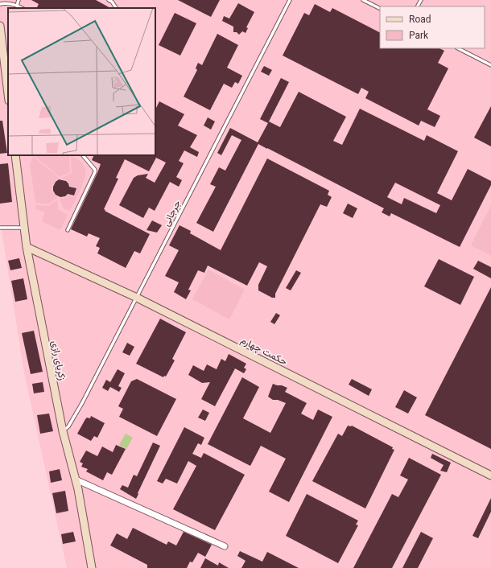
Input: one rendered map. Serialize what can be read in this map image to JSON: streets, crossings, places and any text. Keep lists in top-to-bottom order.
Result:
{
  "streets": {
    "street": ["حکمت چهارم", "زکریای رازی"],
    "lane": ["جرجانی"]
  },
  "crossings": [
    ["جرجانی", "حکمت چهارم"],
    ["جرجانی", "زکریای رازی"],
    ["حکمت چهارم", "زکریای رازی"]
  ],
  "legend": ["Road", "Park"]
}
